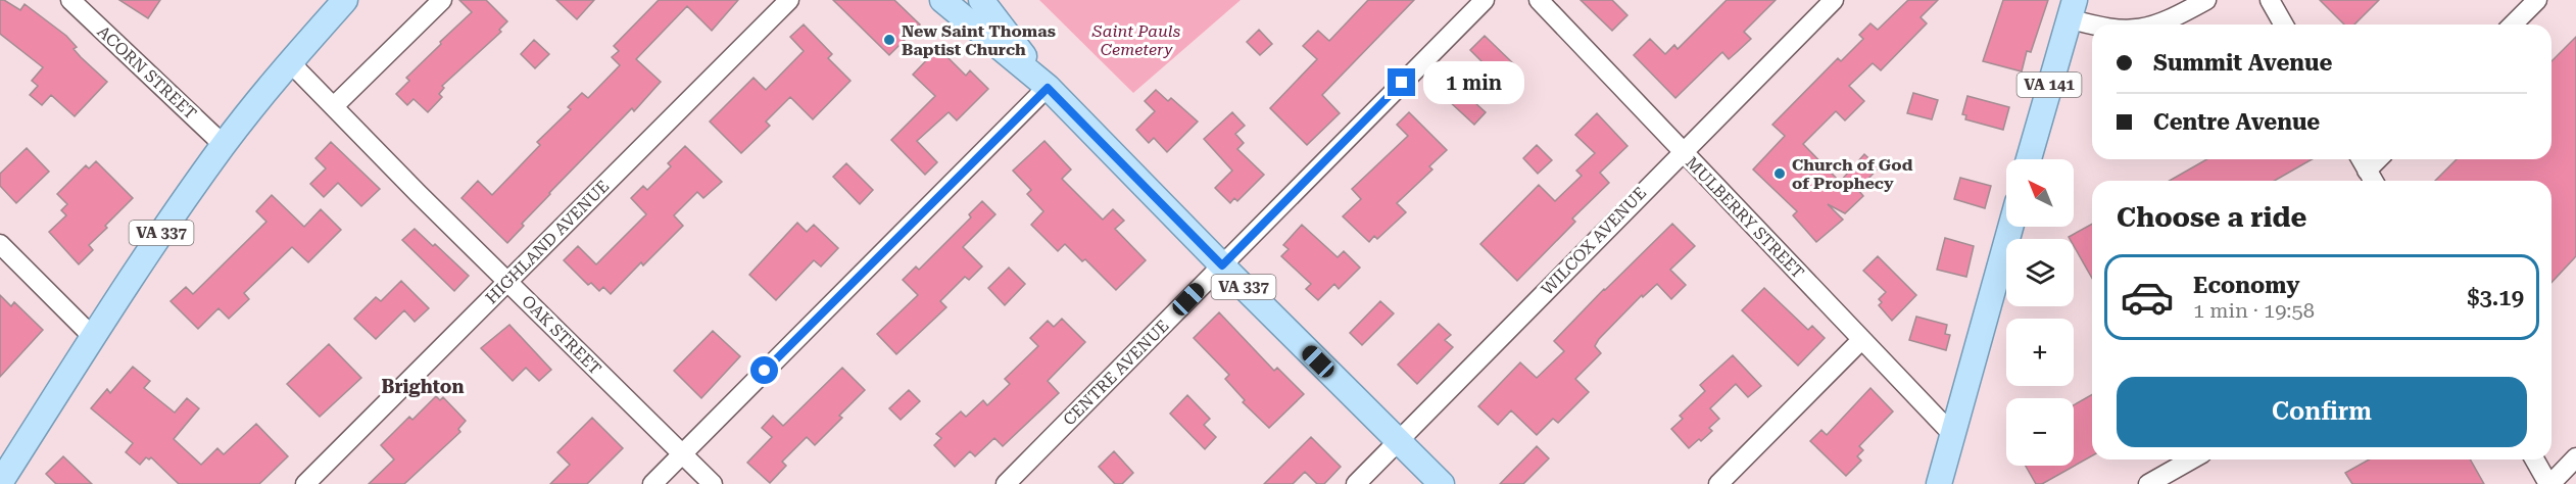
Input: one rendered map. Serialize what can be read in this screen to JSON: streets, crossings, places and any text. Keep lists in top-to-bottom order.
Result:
{
  "streets": {
    "main road": ["VA 141", "VA 337"],
    "street": [
      "ACORN STREET",
      "MULBERRY STREET",
      "WILCOX AVENUE",
      "HIGHLAND AVENUE",
      "OAK STREET",
      "CENTRE AVENUE"
    ]
  },
  "crossings": [
    ["ACORN STREET", "VA 337"],
    ["MULBERRY STREET", "WILCOX AVENUE"],
    ["VA 337", "WILCOX AVENUE"],
    ["VA 337", "OAK STREET"],
    ["VA 337", "CENTRE AVENUE"],
    ["HIGHLAND AVENUE", "OAK STREET"]
  ],
  "districts": ["Brighton"],
  "parks": ["Saint Pauls Cemetery"],
  "places": ["New Saint Thomas Baptist Church", "Church of God of Prophecy"],
  "north": "top left",
  "page": {
    "banner": ["Summit Avenue", "Centre Avenue"],
    "bubble": "1 min",
    "map_buttons": ["+", "−"],
    "heading": "Choose a ride",
    "list": [
      {
        "name": "Economy",
        "note": "1 min · 19:58",
        "value": "$3.19"
      }
    ],
    "buttons": "Confirm"
  }
}
